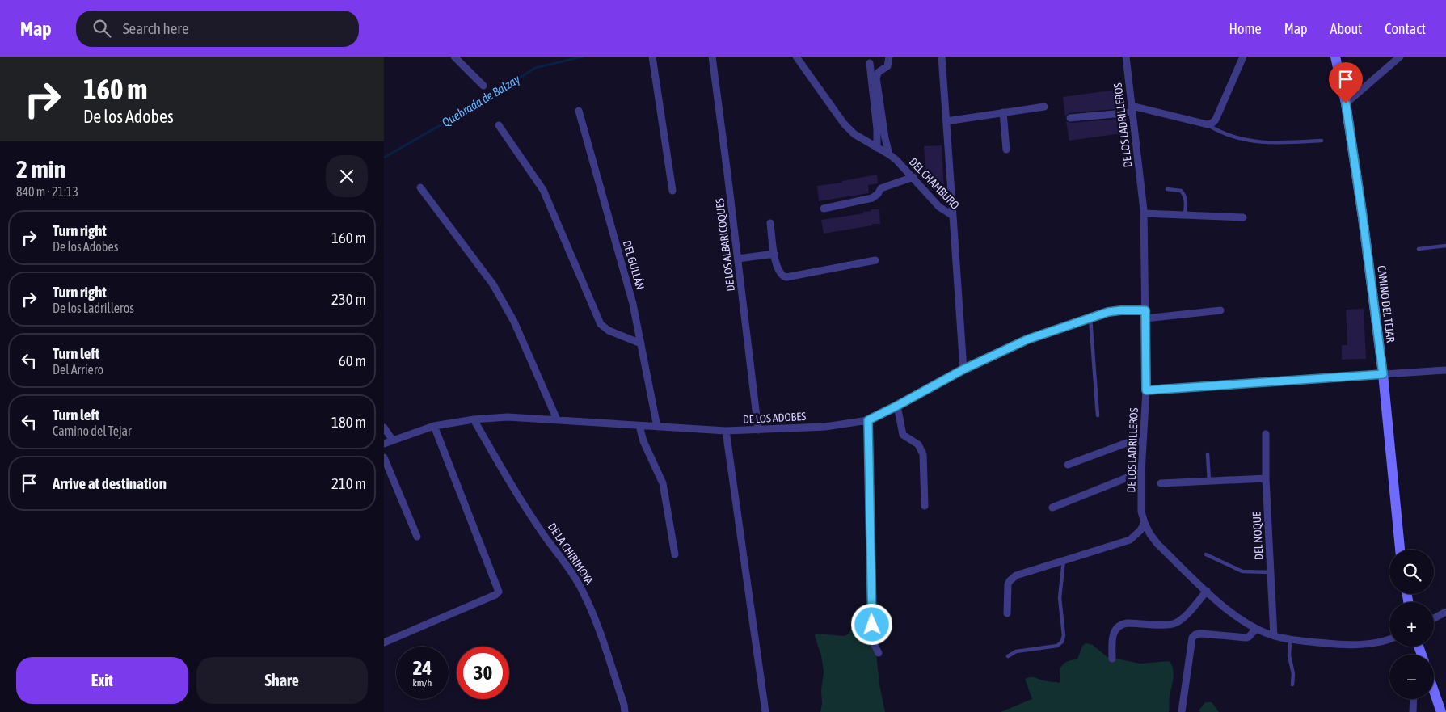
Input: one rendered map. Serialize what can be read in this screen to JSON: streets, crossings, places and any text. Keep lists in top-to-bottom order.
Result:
{
  "streets": {
    "street": [
      "DE LOS LADRILLEROS",
      "DEL CHAMBURO",
      "DE LOS ALBARICOQUES",
      "DEL GULLÁN",
      "CAMINO DEL TEJAR",
      "DE LOS ADOBES",
      "DEL NOQUE",
      "DE LA CHIRIMOYA"
    ]
  },
  "crossings": [
    ["DE LOS LADRILLEROS", "DE LOS ADOBES"],
    ["DE LOS LADRILLEROS", "DEL NOQUE"],
    ["DEL CHAMBURO", "DE LOS ADOBES"],
    ["DE LOS ALBARICOQUES", "DE LOS ADOBES"],
    ["DEL GULLÁN", "DE LOS ADOBES"],
    ["DE LOS ADOBES", "DE LA CHIRIMOYA"]
  ],
  "water": ["Quebrada de Balzay"],
  "page": {
    "header": "Map",
    "search": "Search here",
    "nav": [
      "Home",
      "Map",
      "About",
      "Contact"
    ],
    "turn": ["160 m", "De los Adobes"],
    "heading": ["2 min", "840 m · 21:13"],
    "list": [
      {
        "name": "Turn right",
        "note": "De los Adobes",
        "value": "160 m"
      },
      {
        "name": "Turn right",
        "note": "De los Ladrilleros",
        "value": "230 m"
      },
      {
        "name": "Turn left",
        "note": "Del Arriero",
        "value": "60 m"
      },
      {
        "name": "Turn left",
        "note": "Camino del Tejar",
        "value": "180 m"
      },
      {
        "name": "Arrive at destination",
        "value": "210 m"
      }
    ],
    "map_buttons": ["+", "−"],
    "speed": "24 km/h",
    "limit": "30",
    "buttons": ["Exit", "Share"]
  }
}
